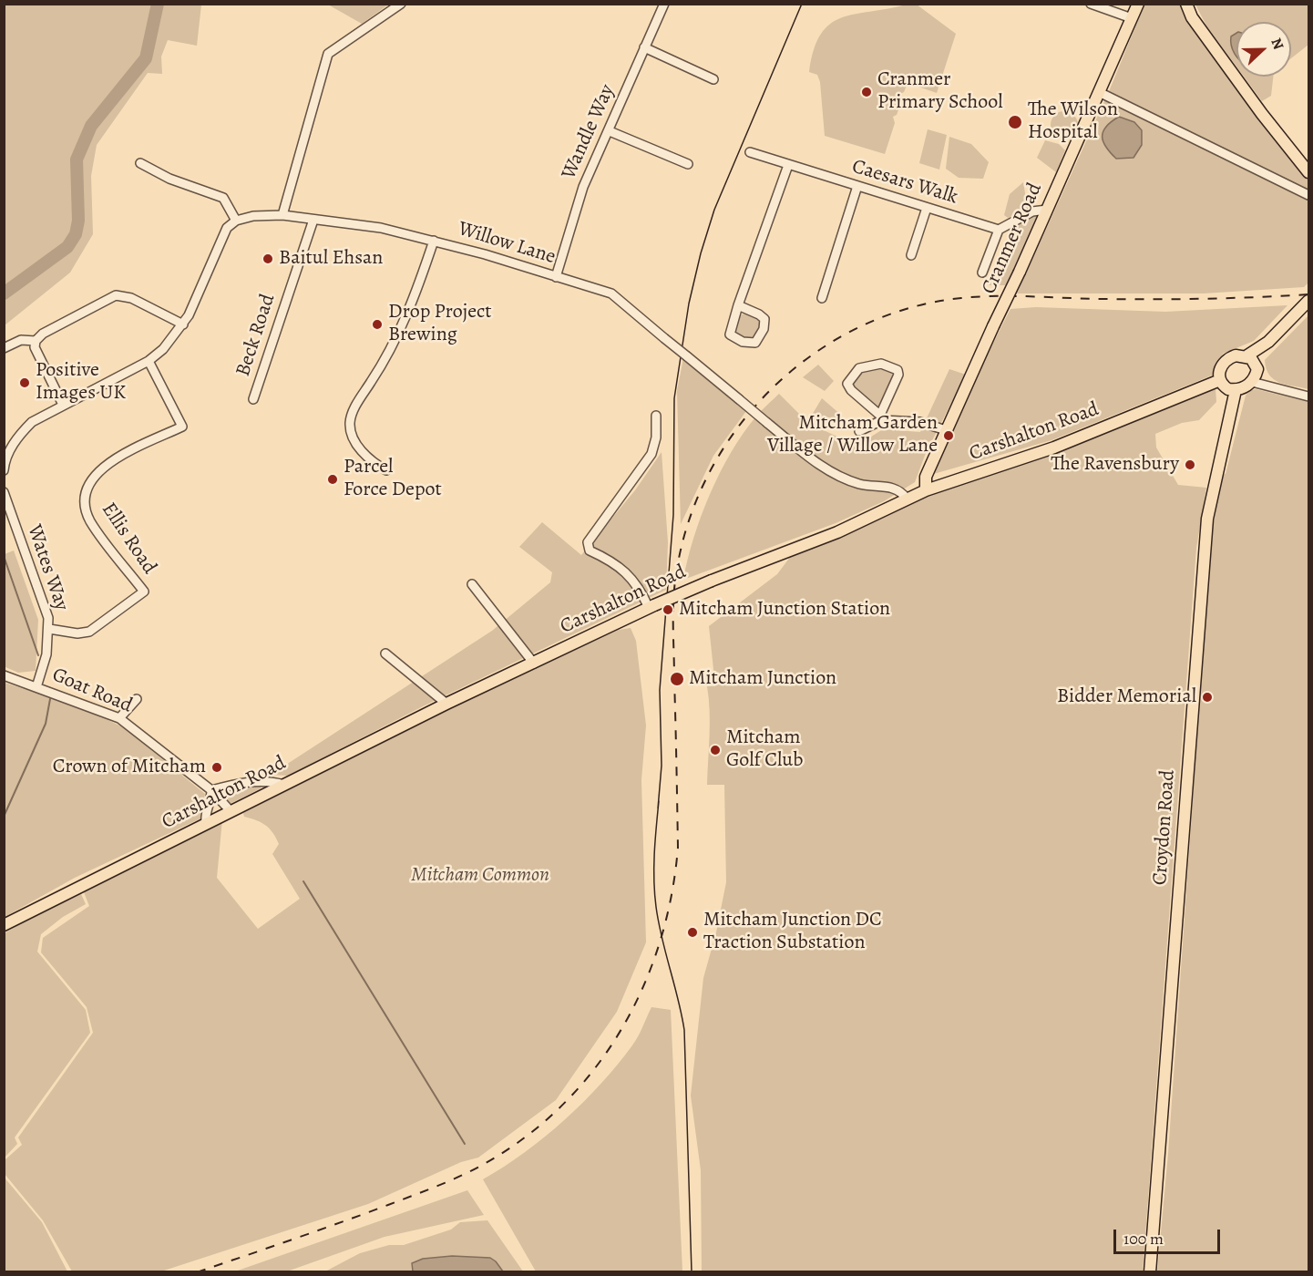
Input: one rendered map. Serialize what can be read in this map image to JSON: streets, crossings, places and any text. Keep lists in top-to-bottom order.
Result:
{
  "streets": {
    "main road": ["Cranmer Road", "Carshalton Road", "Croydon Road"],
    "street": [
      "Wandle Way",
      "Caesars Walk",
      "Willow Lane",
      "Beck Road",
      "Ellis Road",
      "Wates Way",
      "Goat Road"
    ]
  },
  "crossings": [
    ["Wandle Way", "Willow Lane"],
    ["Cranmer Road", "Carshalton Road"],
    ["Willow Lane", "Beck Road"],
    ["Willow Lane", "Carshalton Road"],
    ["Carshalton Road", "Goat Road"],
    ["Carshalton Road", "Croydon Road"],
    ["Ellis Road", "Wates Way"],
    ["Wates Way", "Goat Road"]
  ],
  "parks": ["Mitcham Common"],
  "places": [
    "Cranmer Primary School",
    "The Wilson Hospital",
    "Baitul Ehsan",
    "Drop Project Brewing",
    "Positive Images UK",
    "Mitcham Garden Village / Willow Lane",
    "The Ravensbury",
    "Parcel Force Depot",
    "Mitcham Junction Station",
    "Mitcham Junction",
    "Bidder Memorial",
    "Mitcham Golf Club",
    "Crown of Mitcham",
    "Mitcham Junction DC Traction Substation"
  ],
  "scale_bar": "100 m",
  "north": "right"
}
